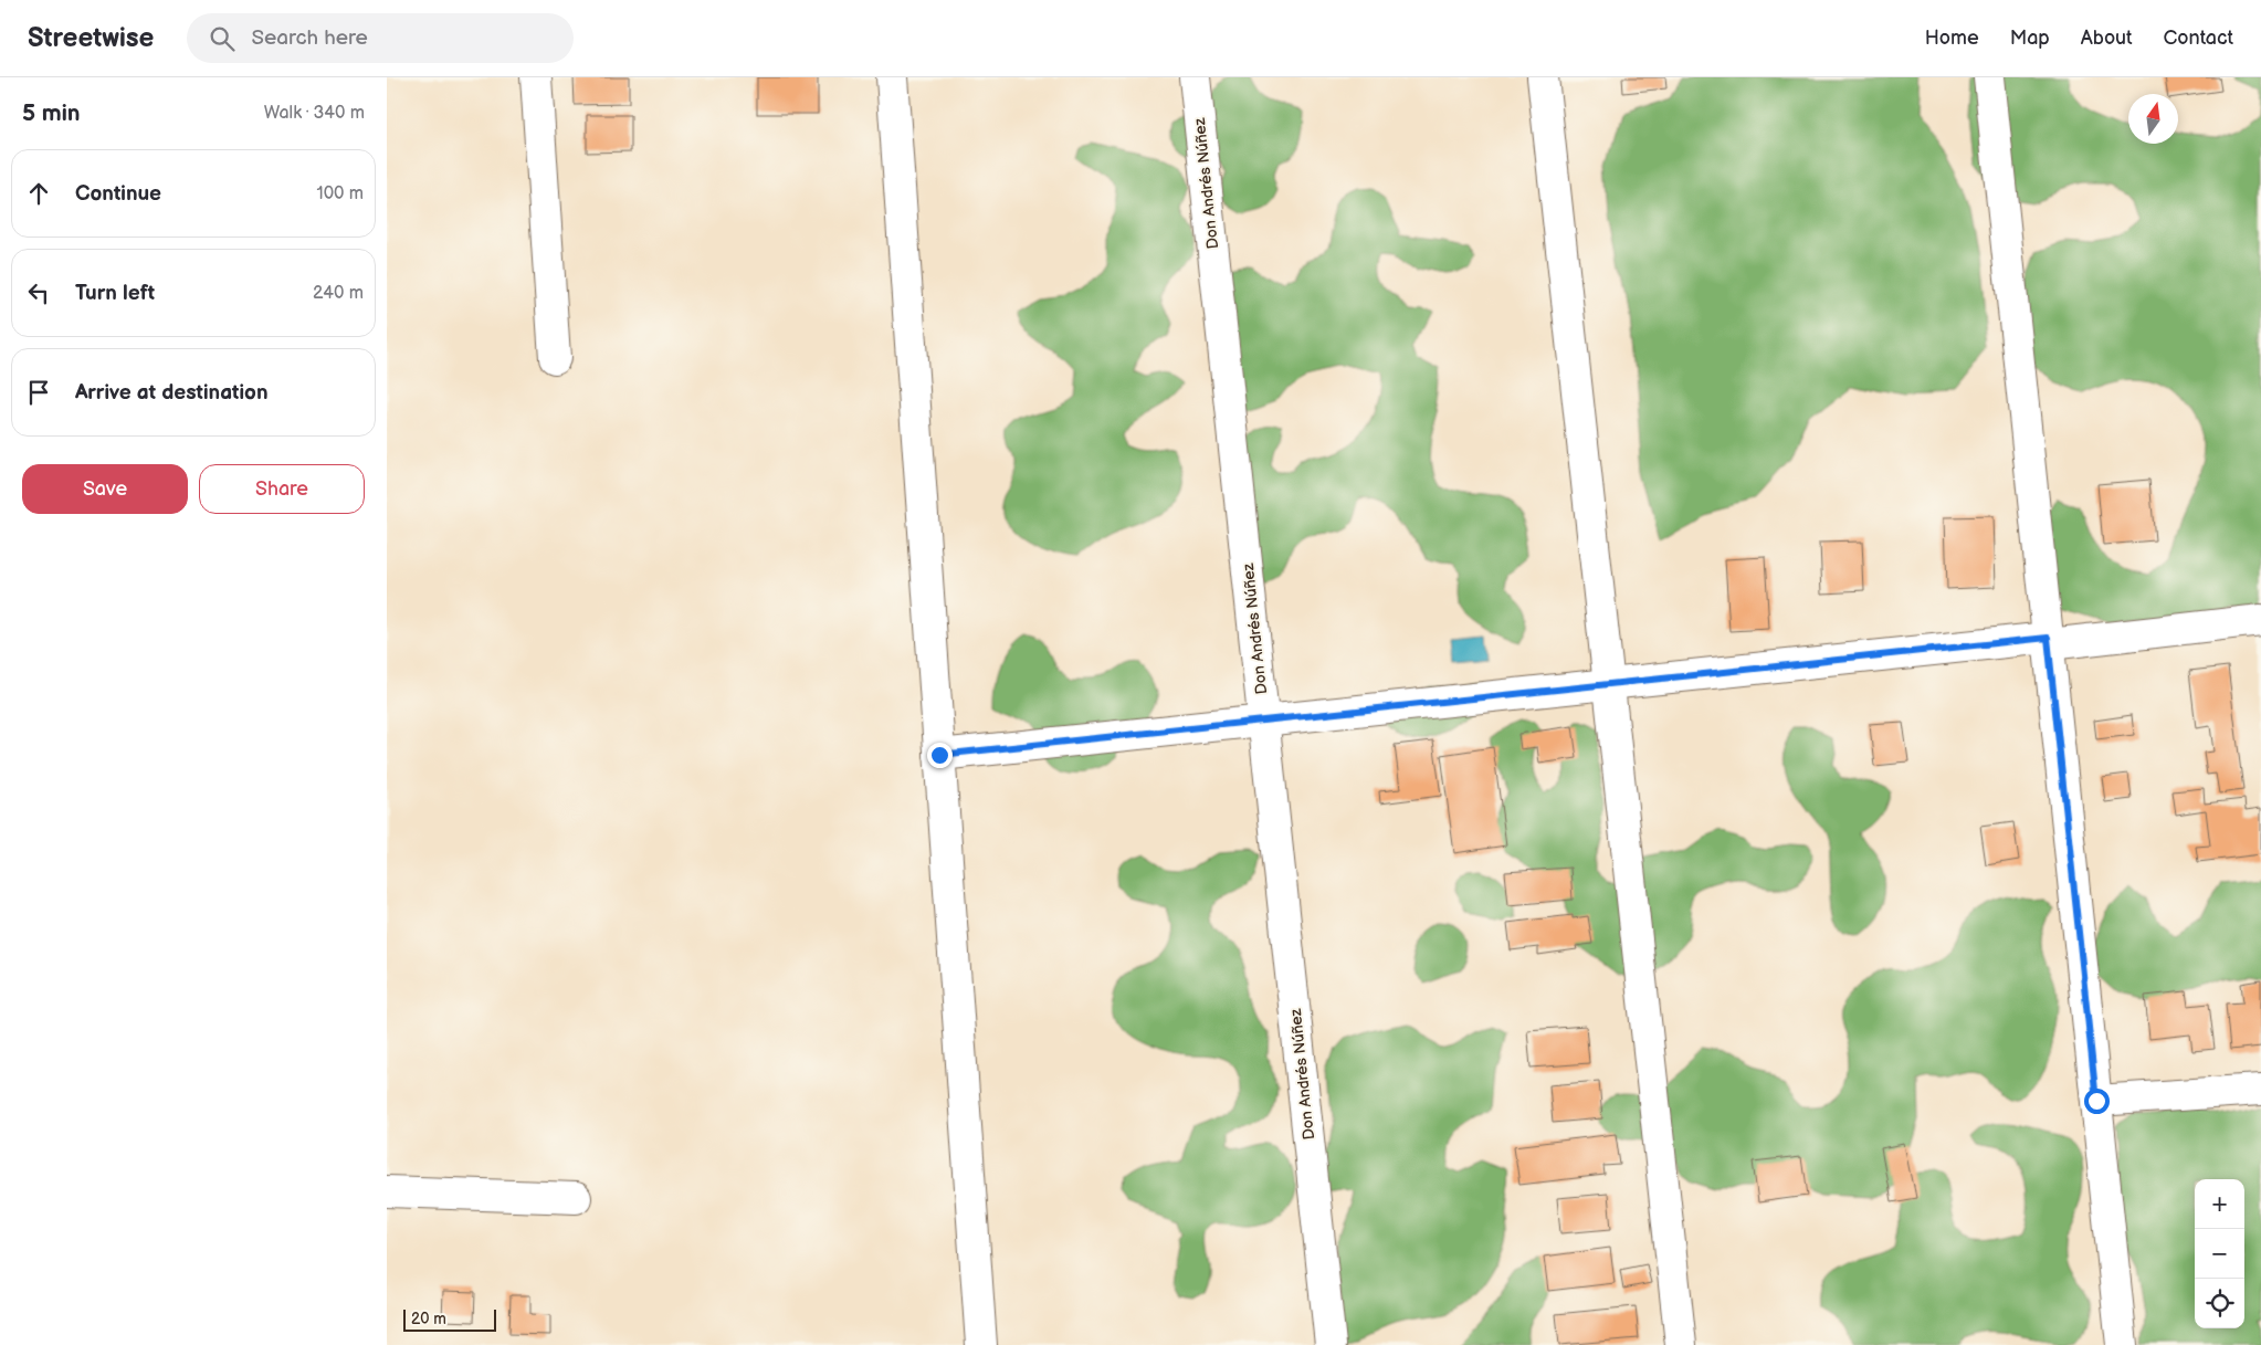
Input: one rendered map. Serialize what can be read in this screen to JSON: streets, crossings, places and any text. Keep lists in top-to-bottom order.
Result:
{
  "streets": {
    "street": ["Don Andrés Núñez"]
  },
  "scale_bar": "20 m",
  "north": "top",
  "page": {
    "header": "Streetwise",
    "search": "Search here",
    "nav": [
      "Home",
      "Map",
      "About",
      "Contact"
    ],
    "heading": ["5 min", "Walk · 340 m"],
    "list": [
      ["Continue", "100 m"],
      ["Turn left", "240 m"],
      "Arrive at destination"
    ],
    "buttons": ["Save", "Share"],
    "map_buttons": ["+", "−"],
    "scale": "20 m"
  }
}
